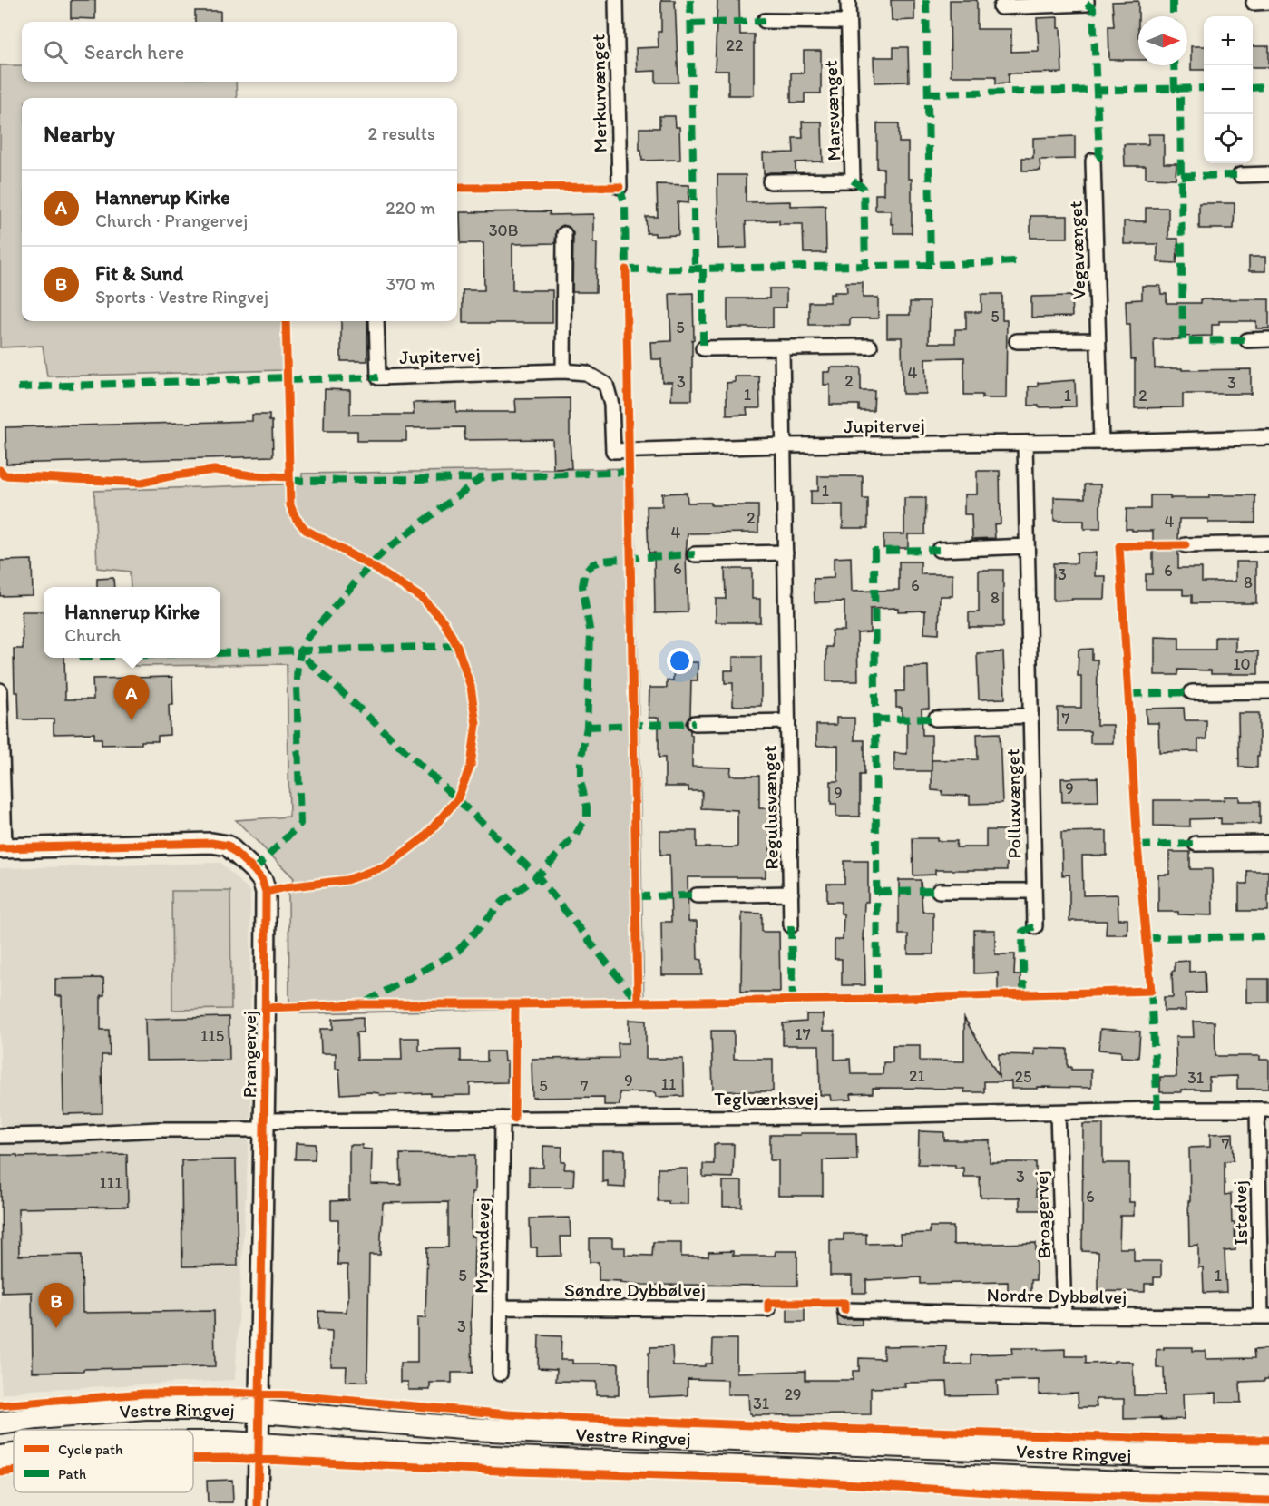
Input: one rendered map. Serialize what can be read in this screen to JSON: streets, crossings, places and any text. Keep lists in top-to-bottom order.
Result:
{
  "streets": {
    "main road": ["Vestre Ringvej"],
    "street": [
      "Merkurvænget",
      "Marsvænget",
      "Vegavænget",
      "Jupitervej",
      "Polluxvænget",
      "Regulusvænget",
      "Prangervej",
      "Teglværksvej",
      "Istedvej",
      "Broagervej",
      "Mysundevej",
      "Søndre Dybbølvej",
      "Nordre Dybbølvej"
    ]
  },
  "crossings": [
    ["Vegavænget", "Jupitervej"],
    ["Jupitervej", "Polluxvænget"],
    ["Jupitervej", "Regulusvænget"],
    ["Prangervej", "Teglværksvej"],
    ["Prangervej", "Vestre Ringvej"],
    ["Teglværksvej", "Istedvej"],
    ["Teglværksvej", "Broagervej"],
    ["Teglværksvej", "Mysundevej"],
    ["Istedvej", "Nordre Dybbølvej"],
    ["Broagervej", "Nordre Dybbølvej"],
    ["Mysundevej", "Søndre Dybbølvej"]
  ],
  "house_numbers": [
    "22",
    "30B",
    "5",
    "5",
    "4",
    "2",
    "3",
    "3",
    "1",
    "1",
    "2",
    "1",
    "2",
    "4",
    "4",
    "6",
    "6",
    "3",
    "8",
    "6",
    "8",
    "10",
    "7",
    "9",
    "9",
    "17",
    "115",
    "21",
    "25",
    "31",
    "9",
    "11",
    "5",
    "7",
    "7",
    "3",
    "111",
    "6",
    "5",
    "1",
    "3",
    "29",
    "31"
  ],
  "legend": ["Cycle path", "Path"],
  "north": "right",
  "page": {
    "map_buttons": ["+", "−"],
    "search": "Search here",
    "heading": ["Nearby", "2 results"],
    "list": [
      {
        "mark": "A",
        "name": "Hannerup Kirke",
        "note": "Church · Prangervej",
        "value": "220 m"
      },
      {
        "mark": "B",
        "name": "Fit & Sund",
        "note": "Sports · Vestre Ringvej",
        "value": "370 m"
      }
    ],
    "popup": ["Hannerup Kirke", "Church"],
    "pins": ["A", "B"]
  }
}
